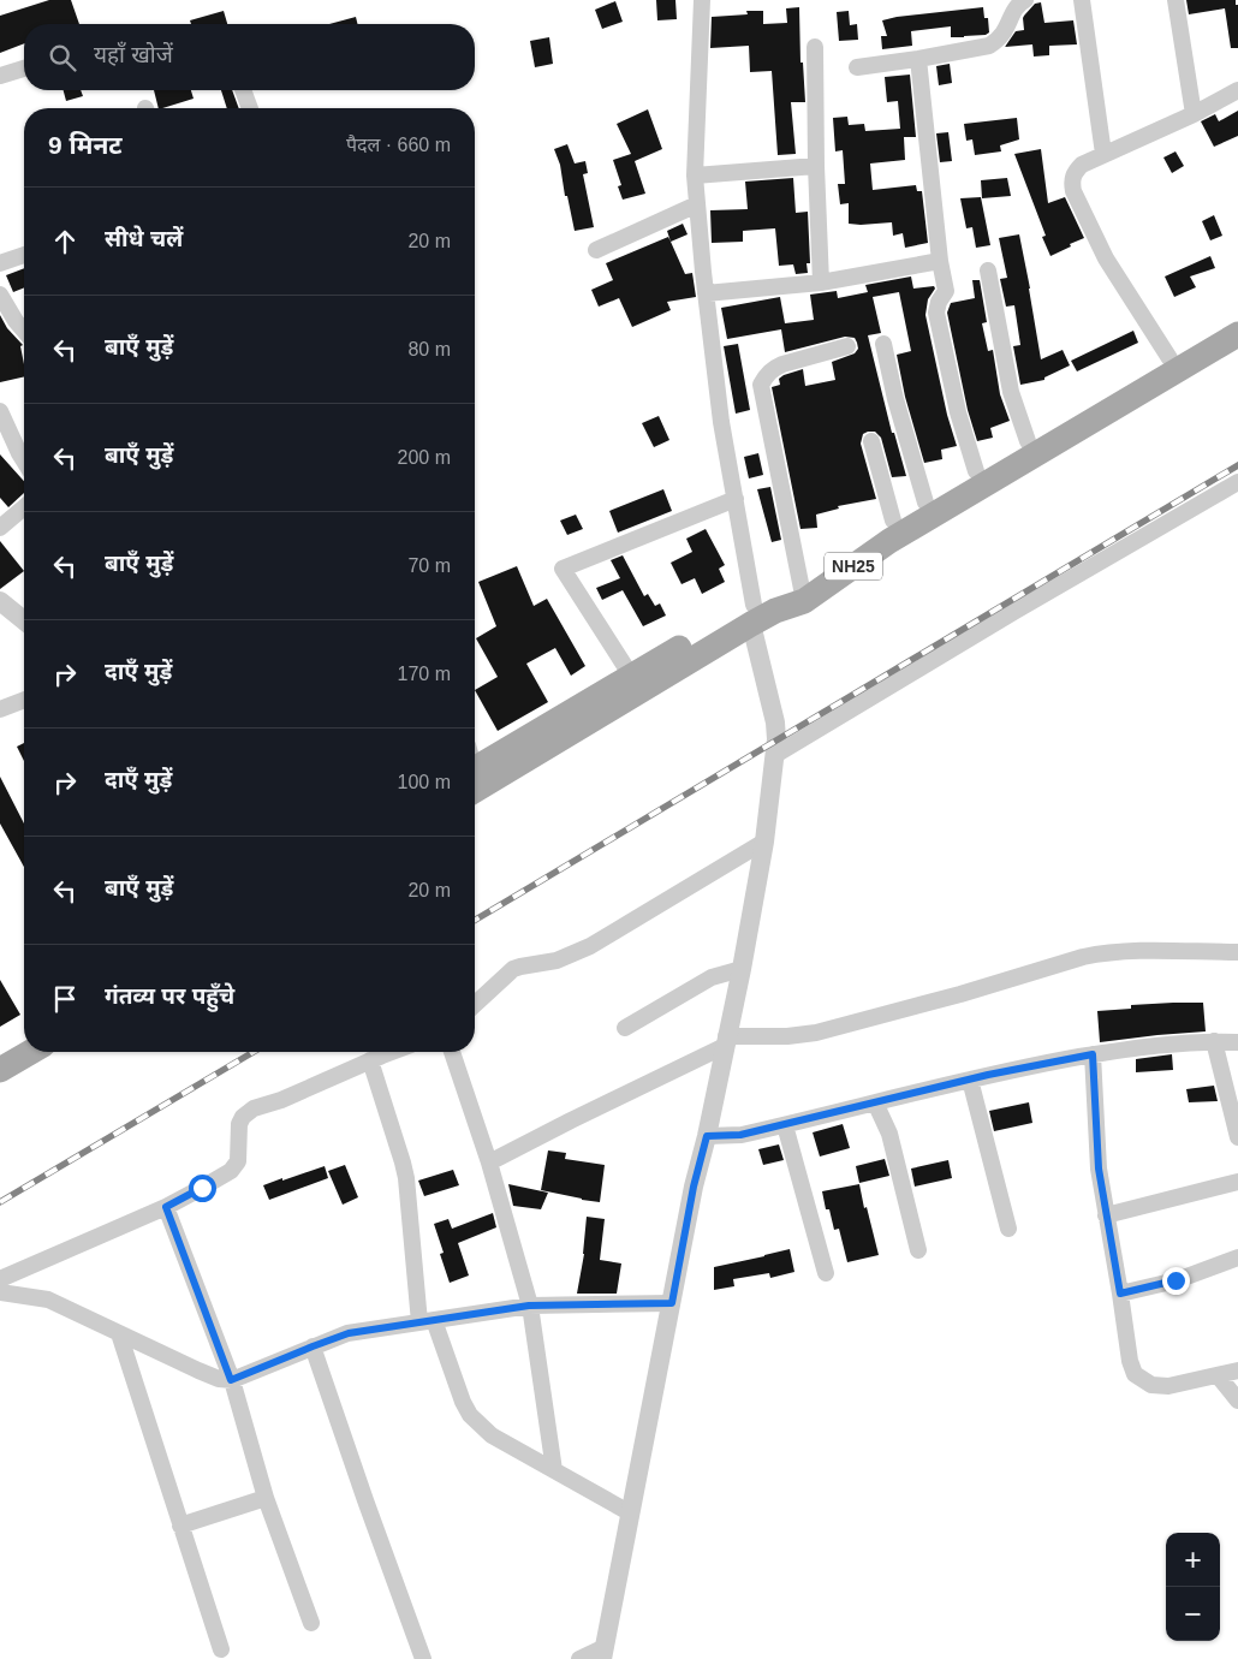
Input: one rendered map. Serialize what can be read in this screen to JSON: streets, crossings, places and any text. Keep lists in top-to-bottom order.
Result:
{
  "streets": {
    "main road": ["NH25"]
  },
  "page": {
    "search": "यहाँ खोजें",
    "heading": ["9 मिनट", "पैदल · 660 m"],
    "list": [
      ["सीधे चलें", "20 m"],
      ["बाएँ मुड़ें", "80 m"],
      ["बाएँ मुड़ें", "200 m"],
      ["बाएँ मुड़ें", "70 m"],
      ["दाएँ मुड़ें", "170 m"],
      ["दाएँ मुड़ें", "100 m"],
      ["बाएँ मुड़ें", "20 m"],
      "गंतव्य पर पहुँचे"
    ],
    "map_buttons": ["+", "−"]
  }
}
